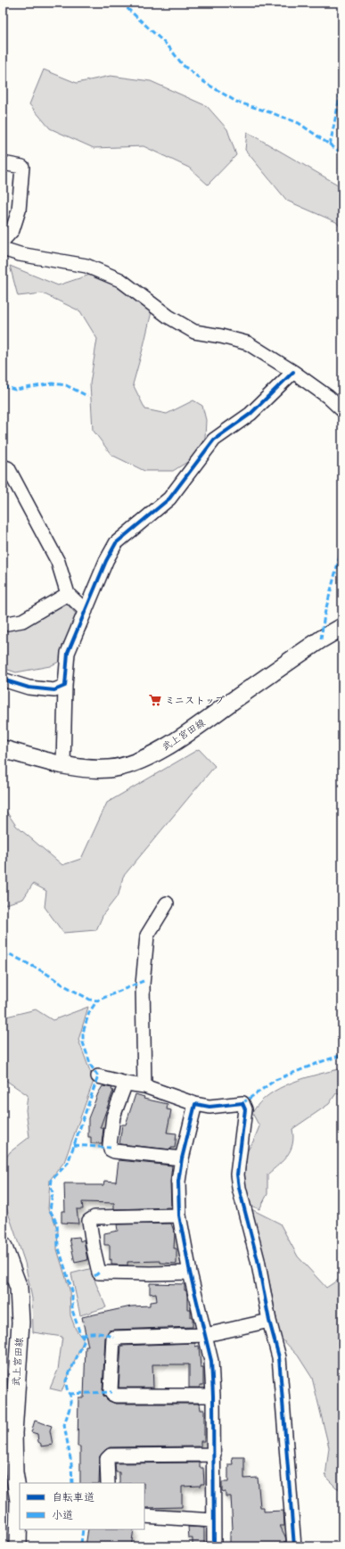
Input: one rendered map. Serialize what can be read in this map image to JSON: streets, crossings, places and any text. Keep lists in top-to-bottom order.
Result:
{
  "streets": {
    "main road": ["武上宮田線"]
  },
  "places": {
    "supermarket": ["ミニストップ"]
  },
  "legend": ["自転車道", "小道"]
}
